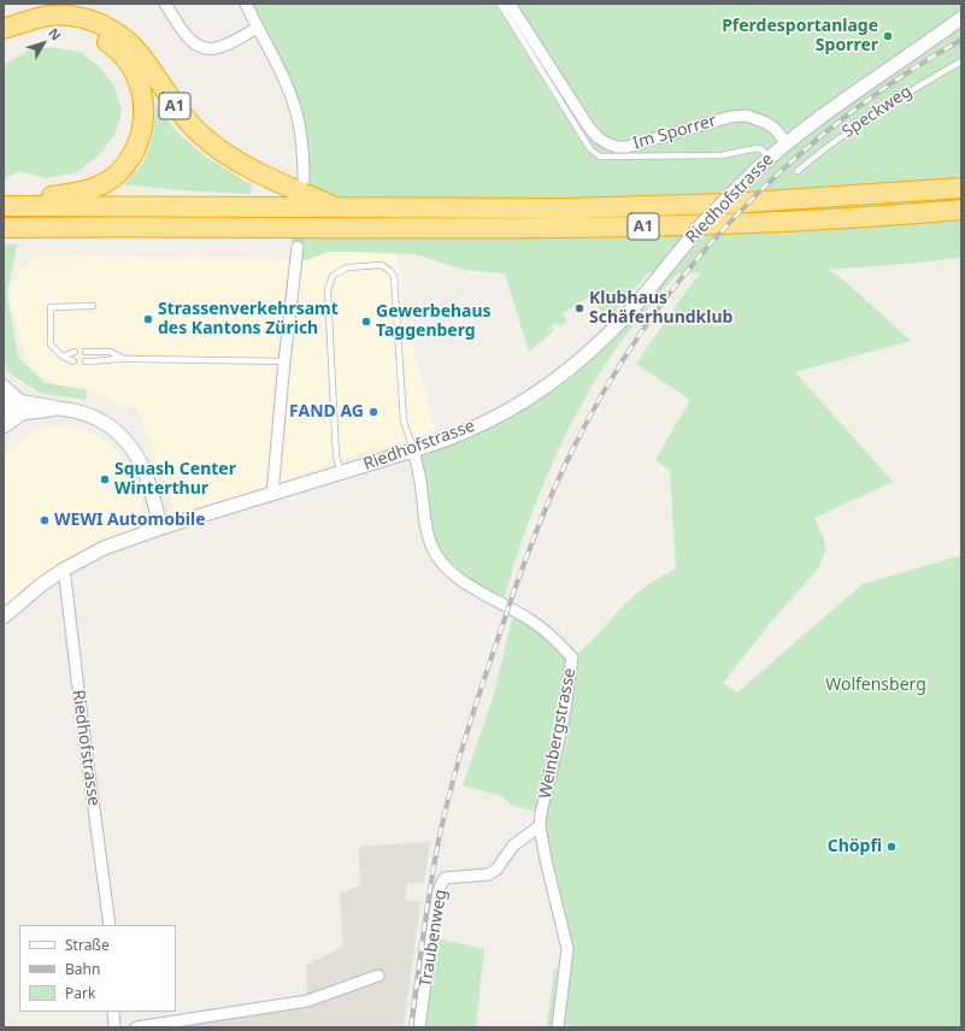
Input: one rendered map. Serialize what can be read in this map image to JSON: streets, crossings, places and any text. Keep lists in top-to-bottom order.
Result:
{
  "streets": {
    "highway": ["A1"],
    "street": [
      "Im Sporrer",
      "Riedhofstrasse",
      "Weinbergstrasse",
      "Traubenweg"
    ],
    "lane": ["Speckweg"]
  },
  "crossings": [
    ["Im Sporrer", "Riedhofstrasse"],
    ["Riedhofstrasse", "Weinbergstrasse"],
    ["Weinbergstrasse", "Traubenweg"]
  ],
  "parks": ["Wolfensberg"],
  "places": [
    "Pferdesportanlage Sporrer",
    "Klubhaus Schäferhundklub",
    "Strassenverkehrsamt des Kantons Zürich",
    "Gewerbehaus Taggenberg",
    "FAND AG",
    "Squash Center Winterthur",
    "WEWI Automobile",
    "Chöpfi"
  ],
  "legend": ["Straße", "Bahn", "Park"],
  "north": "top right"
}
